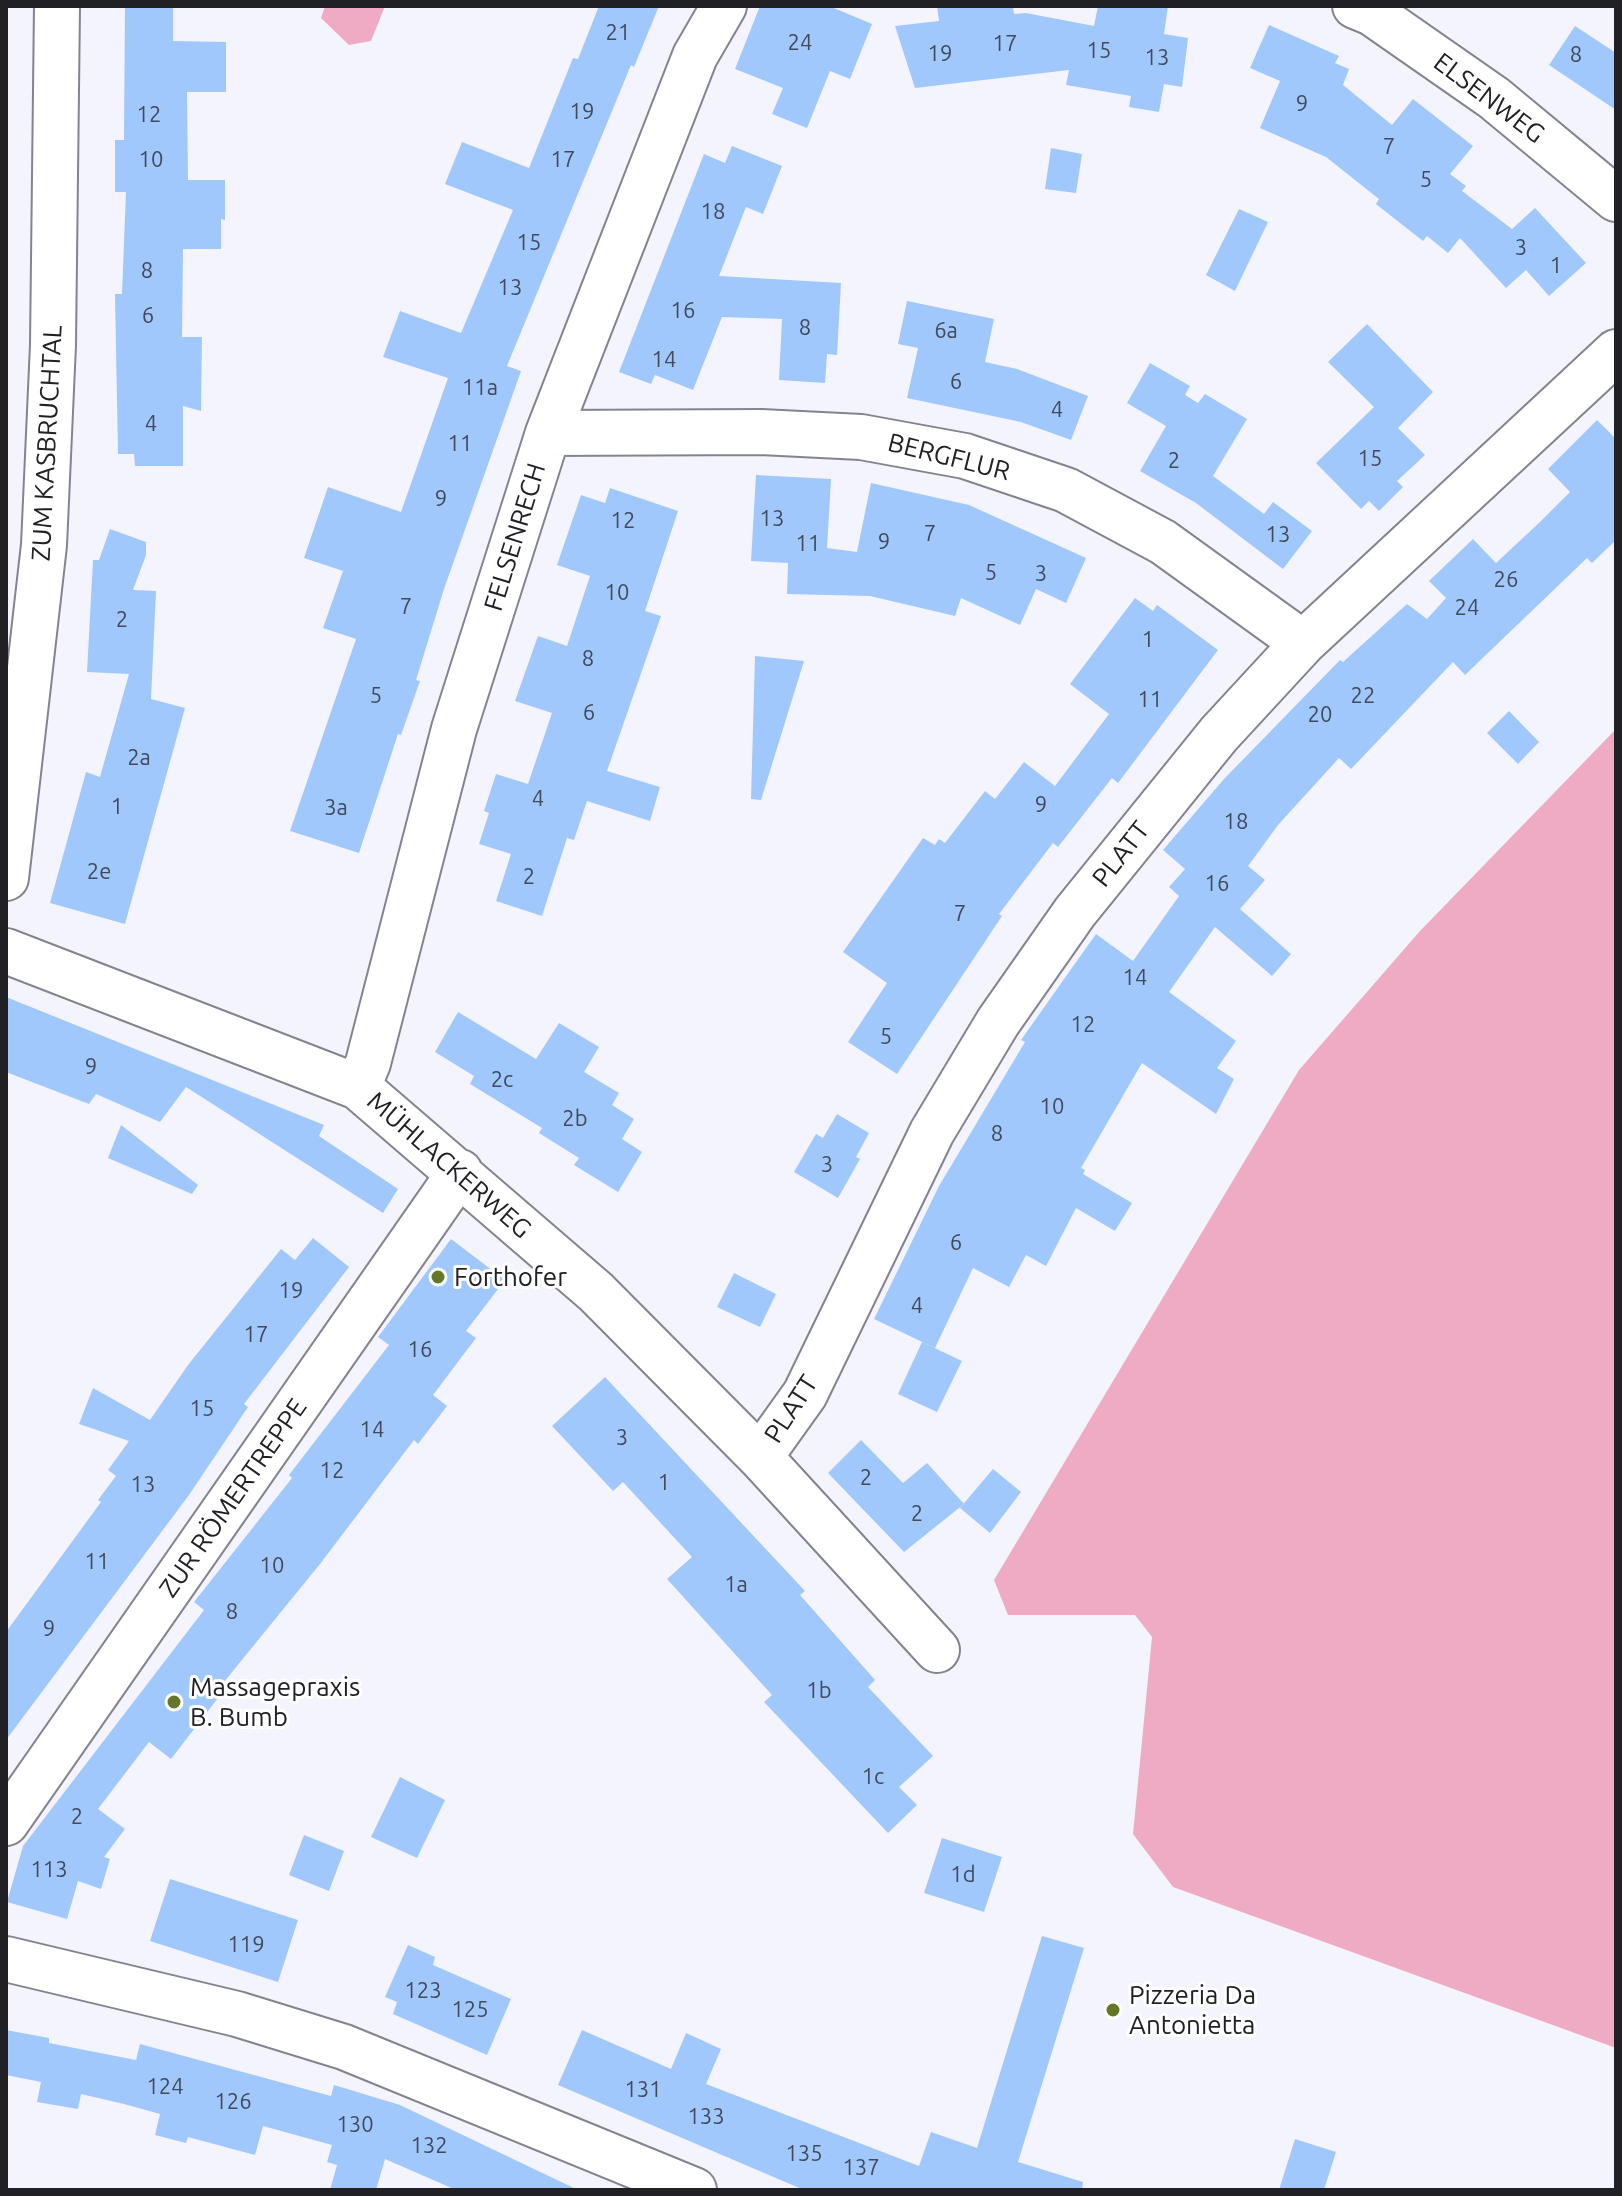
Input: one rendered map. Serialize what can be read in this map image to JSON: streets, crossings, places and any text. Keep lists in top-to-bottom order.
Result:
{
  "streets": {
    "street": [
      "ELSENWEG",
      "ZUM KASBRUCHTAL",
      "BERGFLUR",
      "FELSENRECH",
      "PLATT",
      "MÜHLACKERWEG",
      "ZUR RÖMERTREPPE"
    ]
  },
  "crossings": [
    ["BERGFLUR", "FELSENRECH"],
    ["BERGFLUR", "PLATT"],
    ["FELSENRECH", "MÜHLACKERWEG"],
    ["PLATT", "MÜHLACKERWEG"],
    ["MÜHLACKERWEG", "ZUR RÖMERTREPPE"]
  ],
  "places": ["Forthofer", "Massagepraxis B. Bumb", "Pizzeria Da Antonietta"],
  "house_numbers": [
    "21",
    "24",
    "17",
    "15",
    "19",
    "8",
    "13",
    "9",
    "19",
    "12",
    "7",
    "10",
    "17",
    "5",
    "18",
    "15",
    "3",
    "1",
    "8",
    "13",
    "16",
    "6",
    "8",
    "6a",
    "14",
    "6",
    "11a",
    "4",
    "4",
    "11",
    "15",
    "2",
    "9",
    "13",
    "12",
    "7",
    "13",
    "9",
    "11",
    "5",
    "3",
    "26",
    "10",
    "7",
    "24",
    "2",
    "1",
    "8",
    "5",
    "22",
    "11",
    "6",
    "20",
    "2a",
    "4",
    "9",
    "1",
    "3a",
    "18",
    "2e",
    "2",
    "16",
    "7",
    "14",
    "12",
    "5",
    "9",
    "2c",
    "10",
    "2b",
    "8",
    "3",
    "6",
    "19",
    "4",
    "17",
    "16",
    "15",
    "14",
    "3",
    "12",
    "2",
    "1",
    "13",
    "2",
    "11",
    "10",
    "1a",
    "8",
    "9",
    "1b",
    "1c",
    "2",
    "113",
    "1d",
    "119",
    "123",
    "125",
    "124",
    "131",
    "126",
    "133",
    "130",
    "132",
    "135",
    "137"
  ]
}
